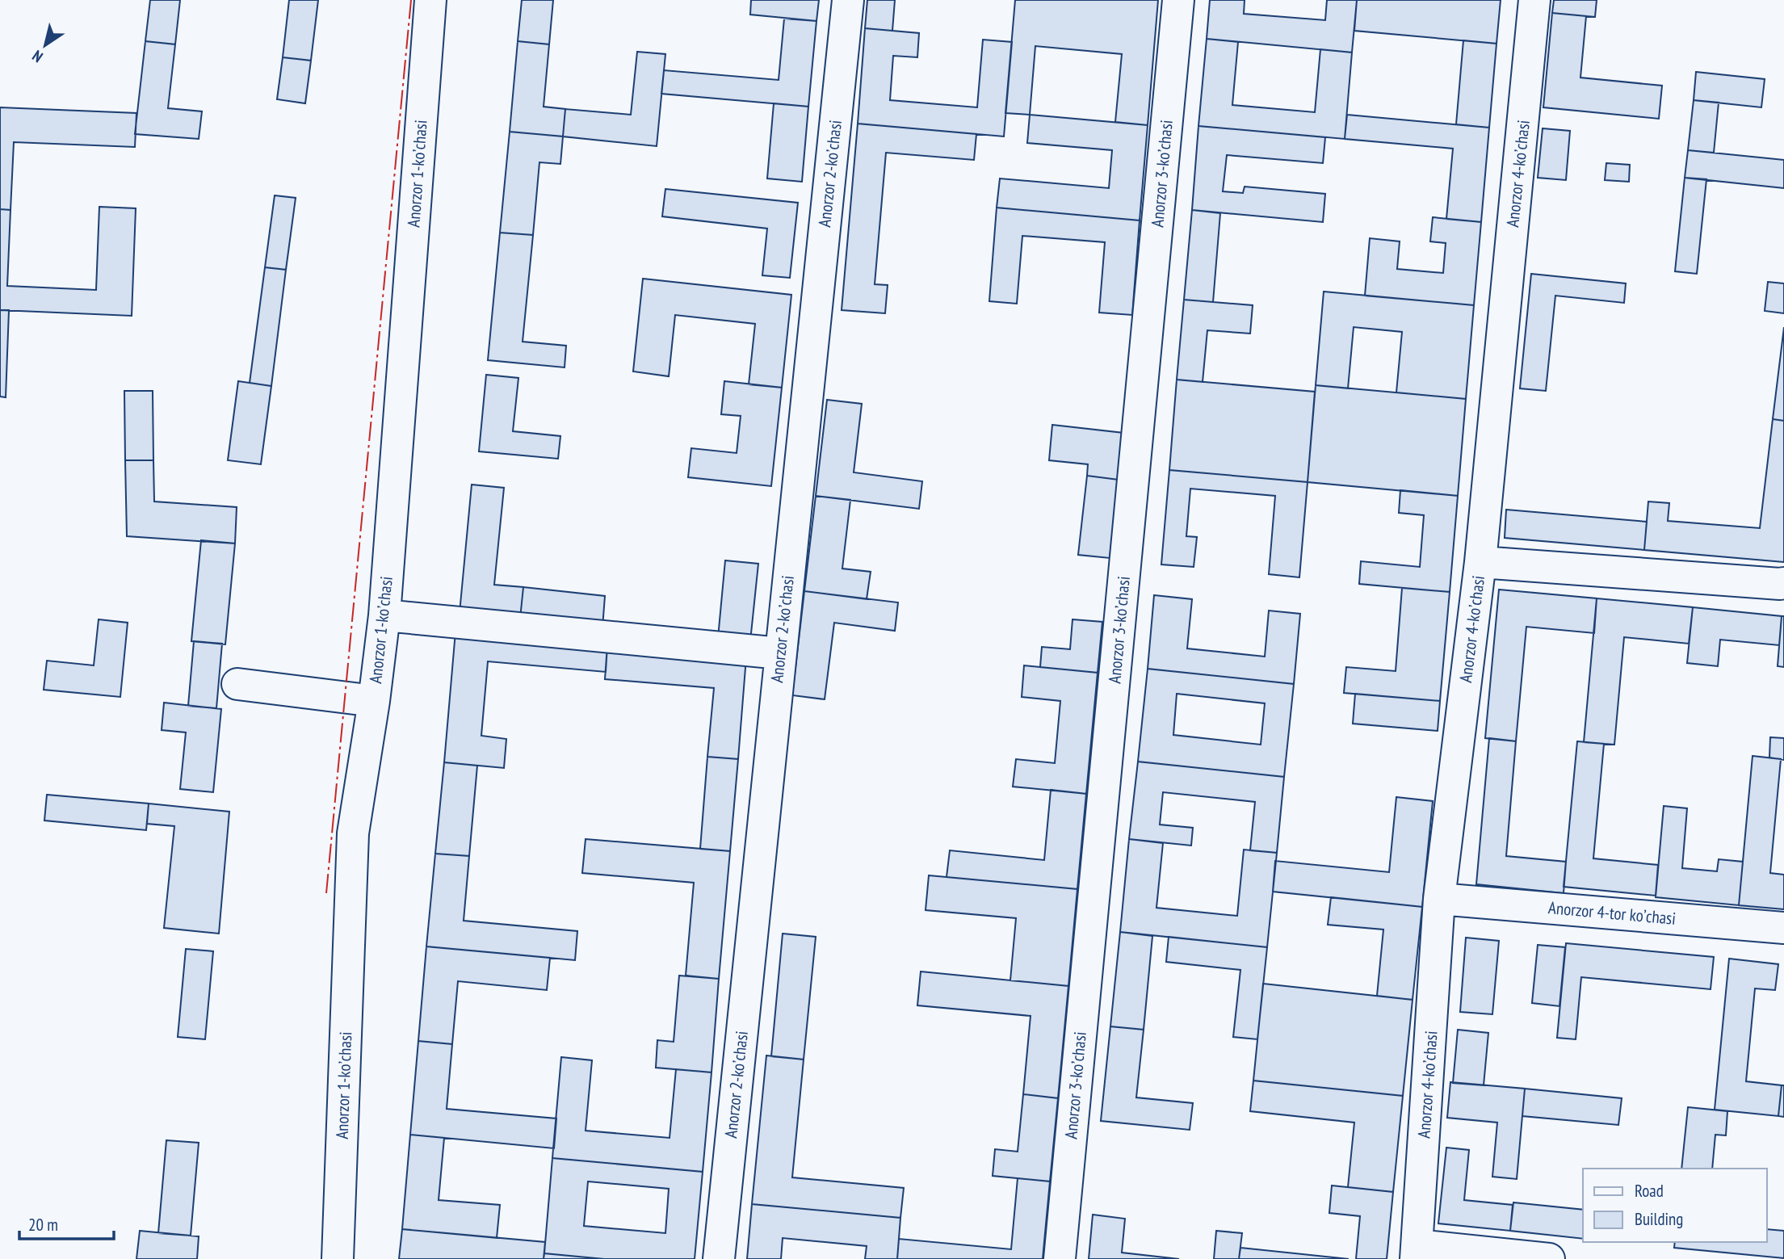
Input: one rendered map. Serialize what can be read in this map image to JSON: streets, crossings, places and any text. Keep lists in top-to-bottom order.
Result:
{
  "streets": {
    "street": [
      "Аnorzor 1-koʼchasi",
      "Аnorzor 2-koʼchasi",
      "Аnorzor 3-koʼchasi",
      "Аnorzor 4-koʼchasi",
      "Anorzor 4-tor koʼchasi"
    ]
  },
  "crossings": [
    ["Аnorzor 4-koʼchasi", "Anorzor 4-tor koʼchasi"]
  ],
  "legend": ["Road", "Building"],
  "scale_bar": "20 m",
  "north": "bottom left"
}
